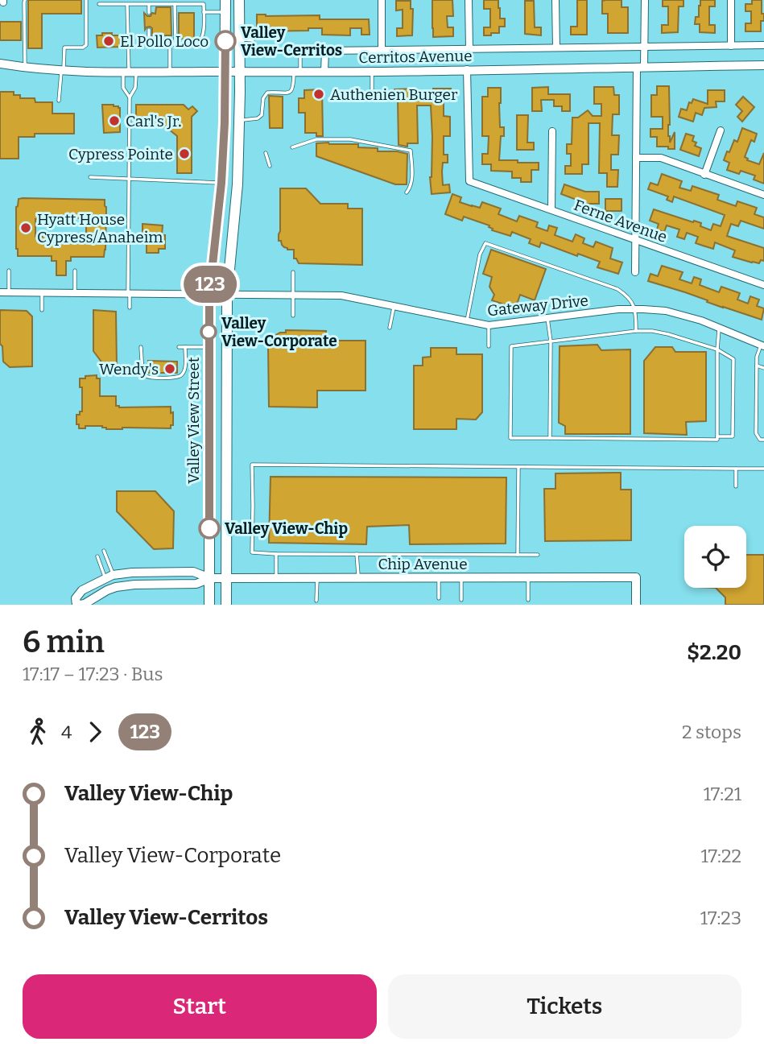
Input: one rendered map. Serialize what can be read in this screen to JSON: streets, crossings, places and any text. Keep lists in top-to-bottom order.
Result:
{
  "streets": {
    "main road": ["Cerritos Avenue", "Valley View Street", "Chip Avenue"],
    "street": ["Ferne Avenue", "Gateway Drive"]
  },
  "crossings": [
    ["Cerritos Avenue", "Ferne Avenue"],
    ["Cerritos Avenue", "Valley View Street"],
    ["Gateway Drive", "Valley View Street"],
    ["Valley View Street", "Chip Avenue"]
  ],
  "places": [
    "El Pollo Loco",
    "Valley View-Cerritos",
    "Authenien Burger",
    "Carl's Jr.",
    "Cypress Pointe",
    "Hyatt House Cypress/Anaheim",
    "Valley View-Corporate",
    "Wendy's",
    "Valley View-Chip"
  ],
  "lines": ["bus line 123"],
  "page": {
    "on_map": "123",
    "heading": ["6 min", "17:17 – 17:23 · Bus", "$2.20"],
    "legs": ["4", "123", "2 stops"],
    "list": [
      {
        "name": "Valley View-Chip",
        "value": "17:21"
      },
      {
        "name": "Valley View-Corporate",
        "value": "17:22"
      },
      {
        "name": "Valley View-Cerritos",
        "value": "17:23"
      }
    ],
    "buttons": ["Start", "Tickets"]
  }
}
